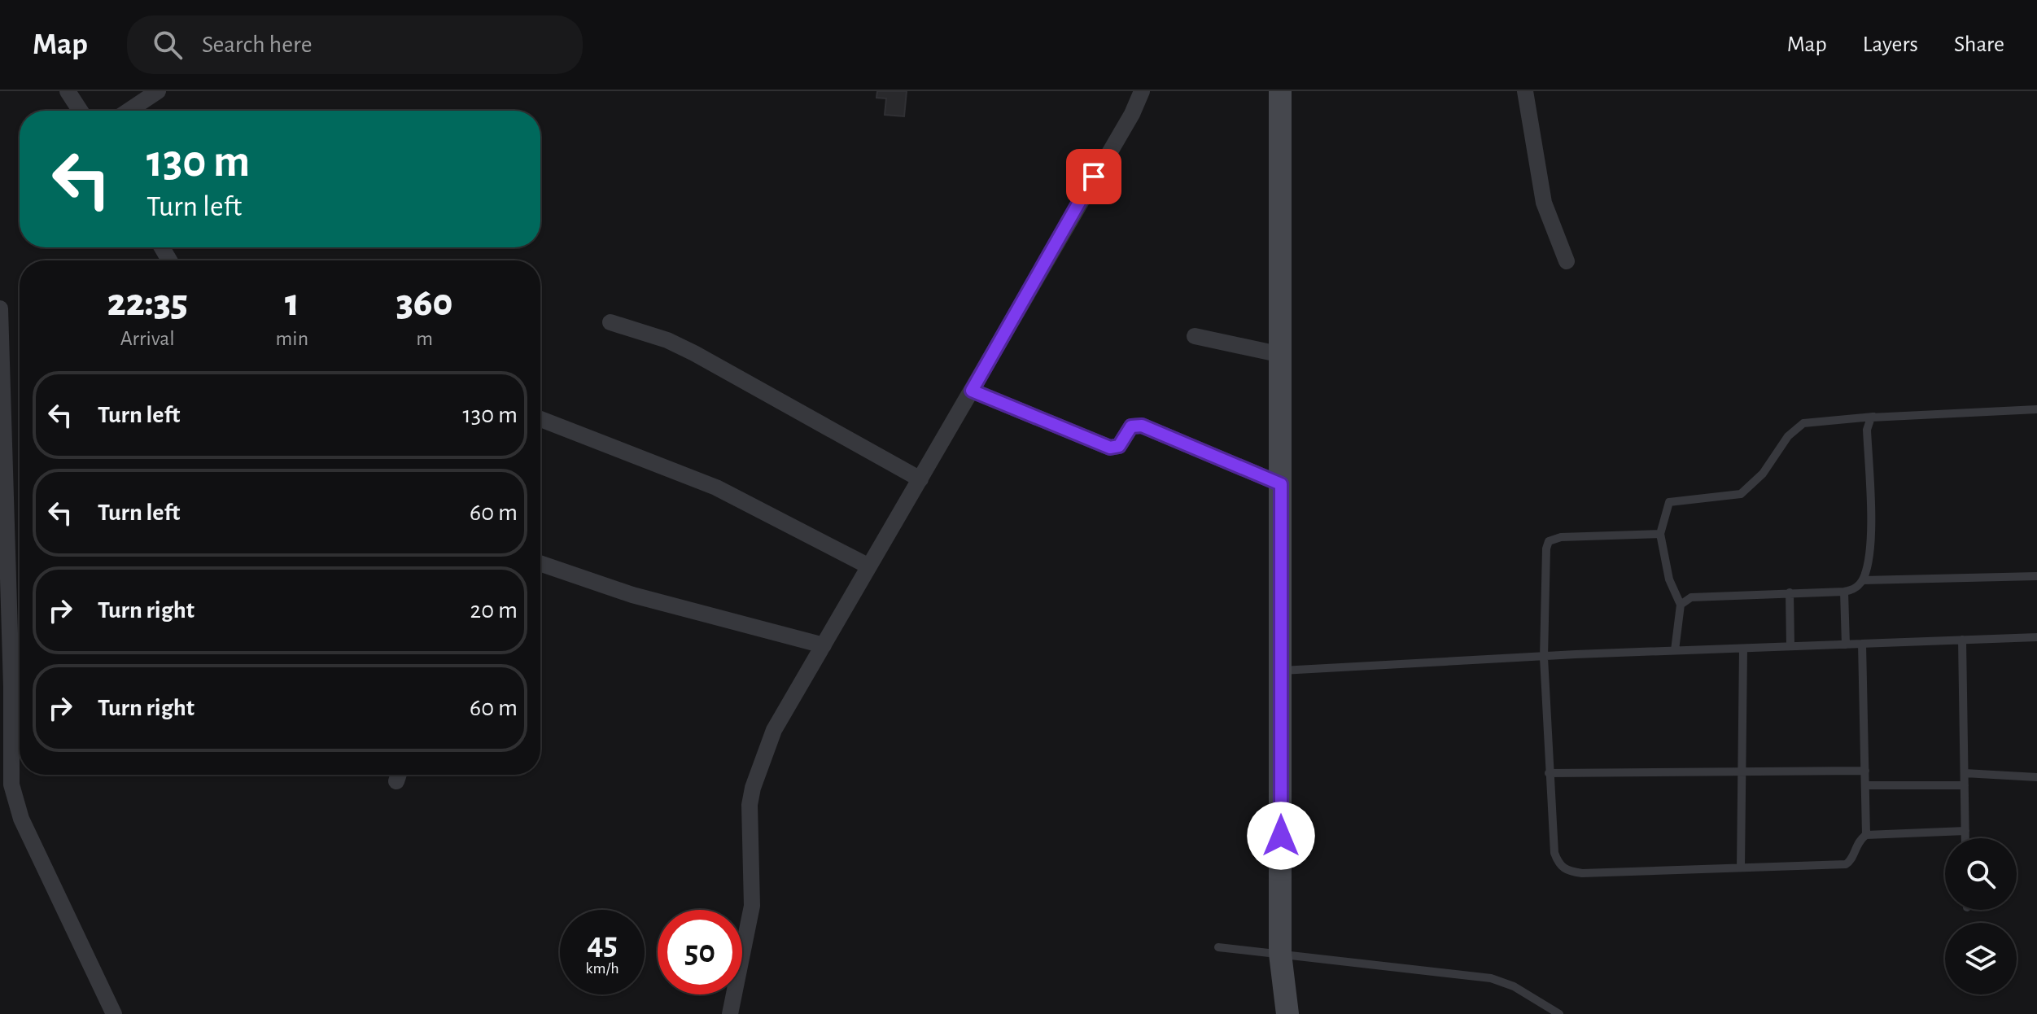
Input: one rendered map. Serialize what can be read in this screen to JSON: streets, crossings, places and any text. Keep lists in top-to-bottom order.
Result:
{
  "page": {
    "header": "Map",
    "search": "Search here",
    "nav": ["Map", "Layers", "Share"],
    "turn": ["130 m", "Turn left"],
    "eta": [
      "22:35",
      "Arrival",
      "1",
      "min",
      "360",
      "m"
    ],
    "list": [
      {
        "name": "Turn left",
        "value": "130 m"
      },
      {
        "name": "Turn left",
        "value": "60 m"
      },
      {
        "name": "Turn right",
        "value": "20 m"
      },
      {
        "name": "Turn right",
        "value": "60 m"
      }
    ],
    "speed": "45 km/h",
    "limit": "50"
  }
}
